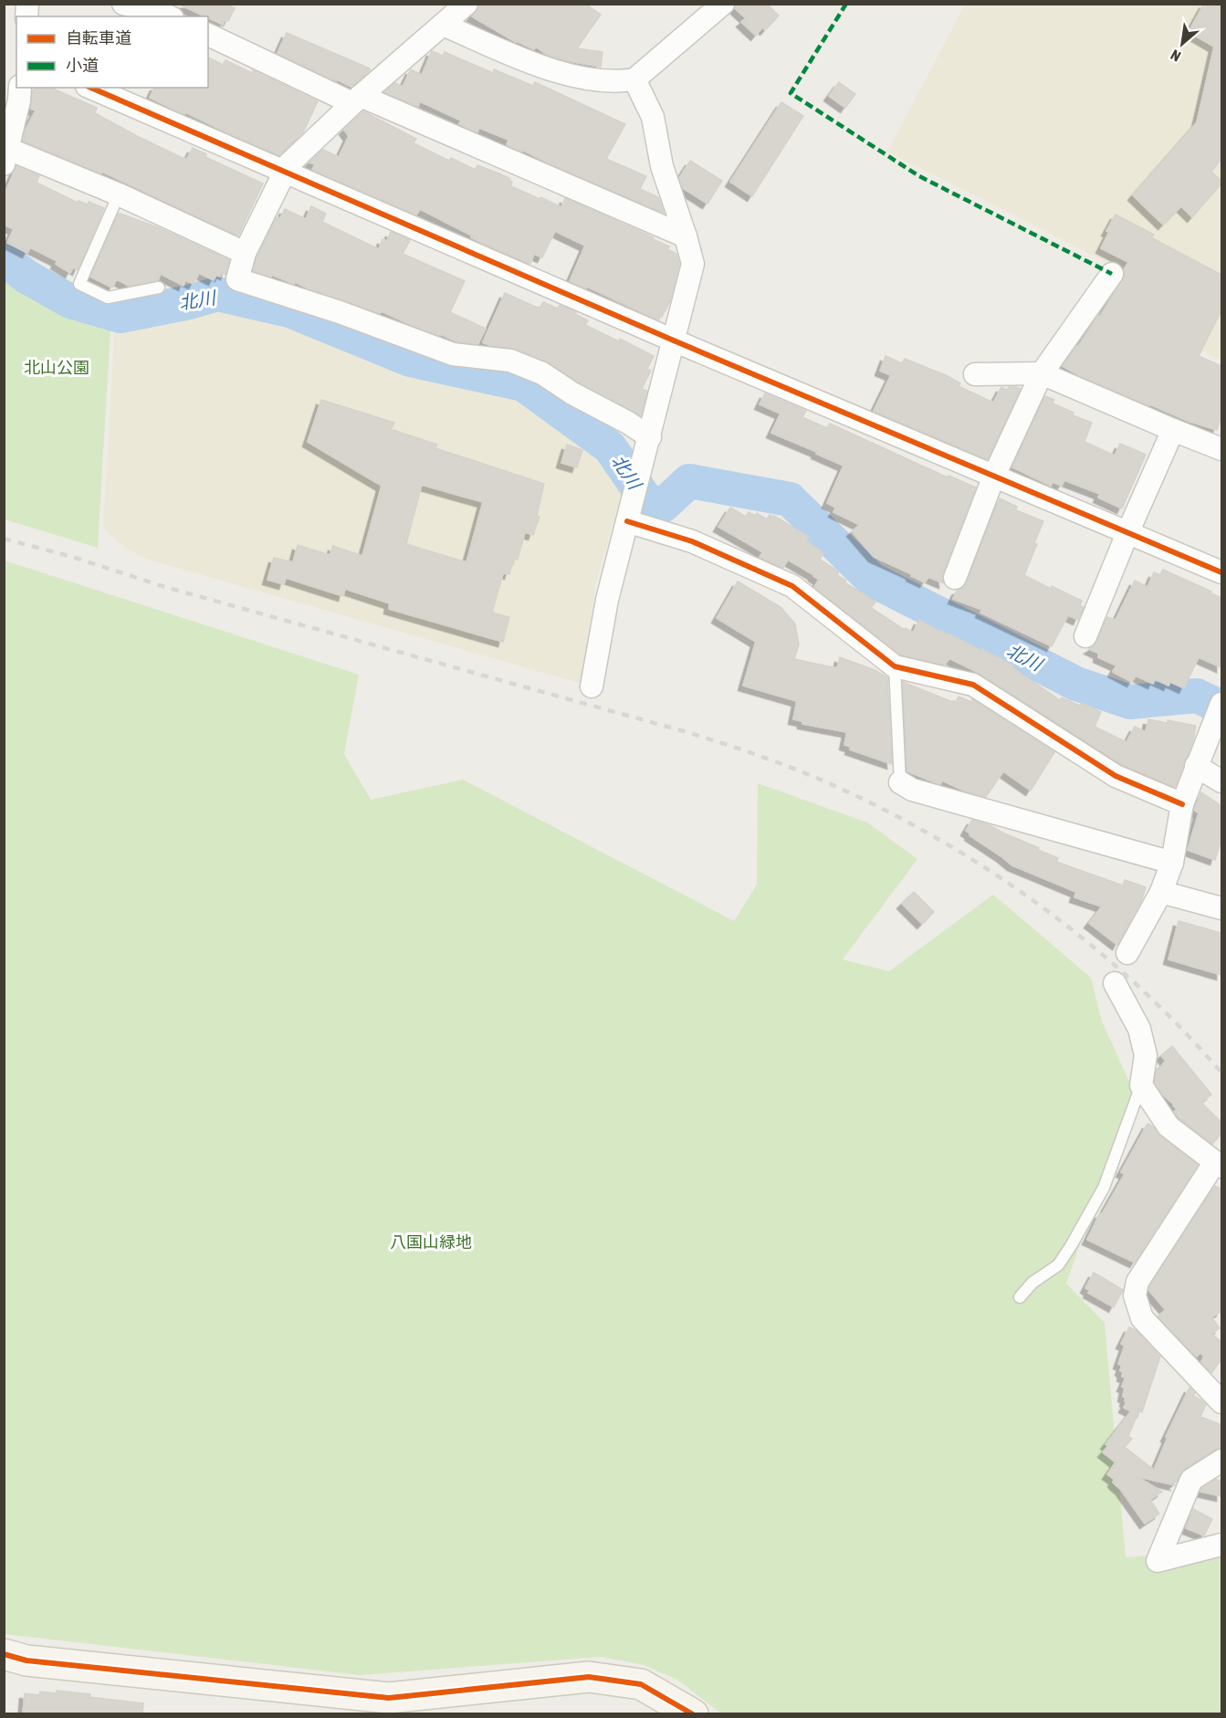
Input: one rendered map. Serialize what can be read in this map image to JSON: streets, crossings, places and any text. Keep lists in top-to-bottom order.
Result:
{
  "water": ["北川"],
  "parks": ["北山公園", "八国山緑地"],
  "legend": ["自転車道", "小道"],
  "north": "bottom left"
}
